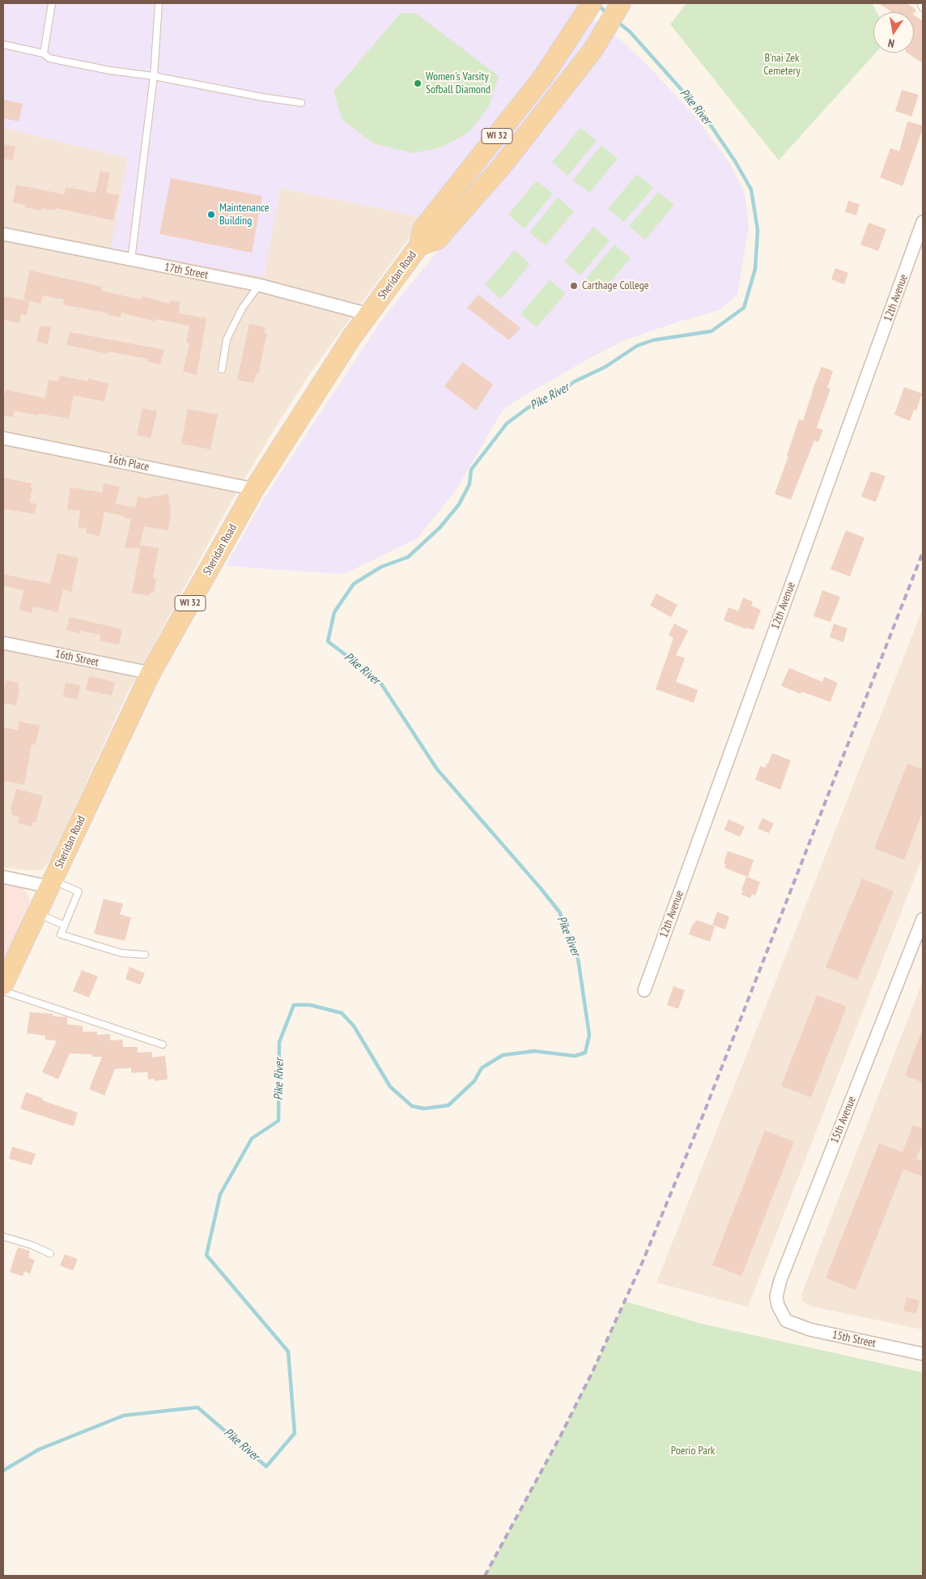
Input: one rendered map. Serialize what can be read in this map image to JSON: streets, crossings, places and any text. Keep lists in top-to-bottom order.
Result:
{
  "streets": {
    "main road": ["WI 32", "Sheridan Road"],
    "street": [
      "17th Street",
      "12th Avenue",
      "16th Place",
      "16th Street",
      "15th Avenue",
      "15th Street"
    ]
  },
  "crossings": [
    ["17th Street", "Sheridan Road"],
    ["Sheridan Road", "16th Place"],
    ["Sheridan Road", "16th Street"],
    ["15th Avenue", "15th Street"]
  ],
  "water": ["Pike River"],
  "parks": ["B'nai Zek Cemetery", "Poerio Park"],
  "places": ["Women's Varsity Sofball Diamond", "Maintenance Building", "Carthage College"],
  "north": "bottom"
}
